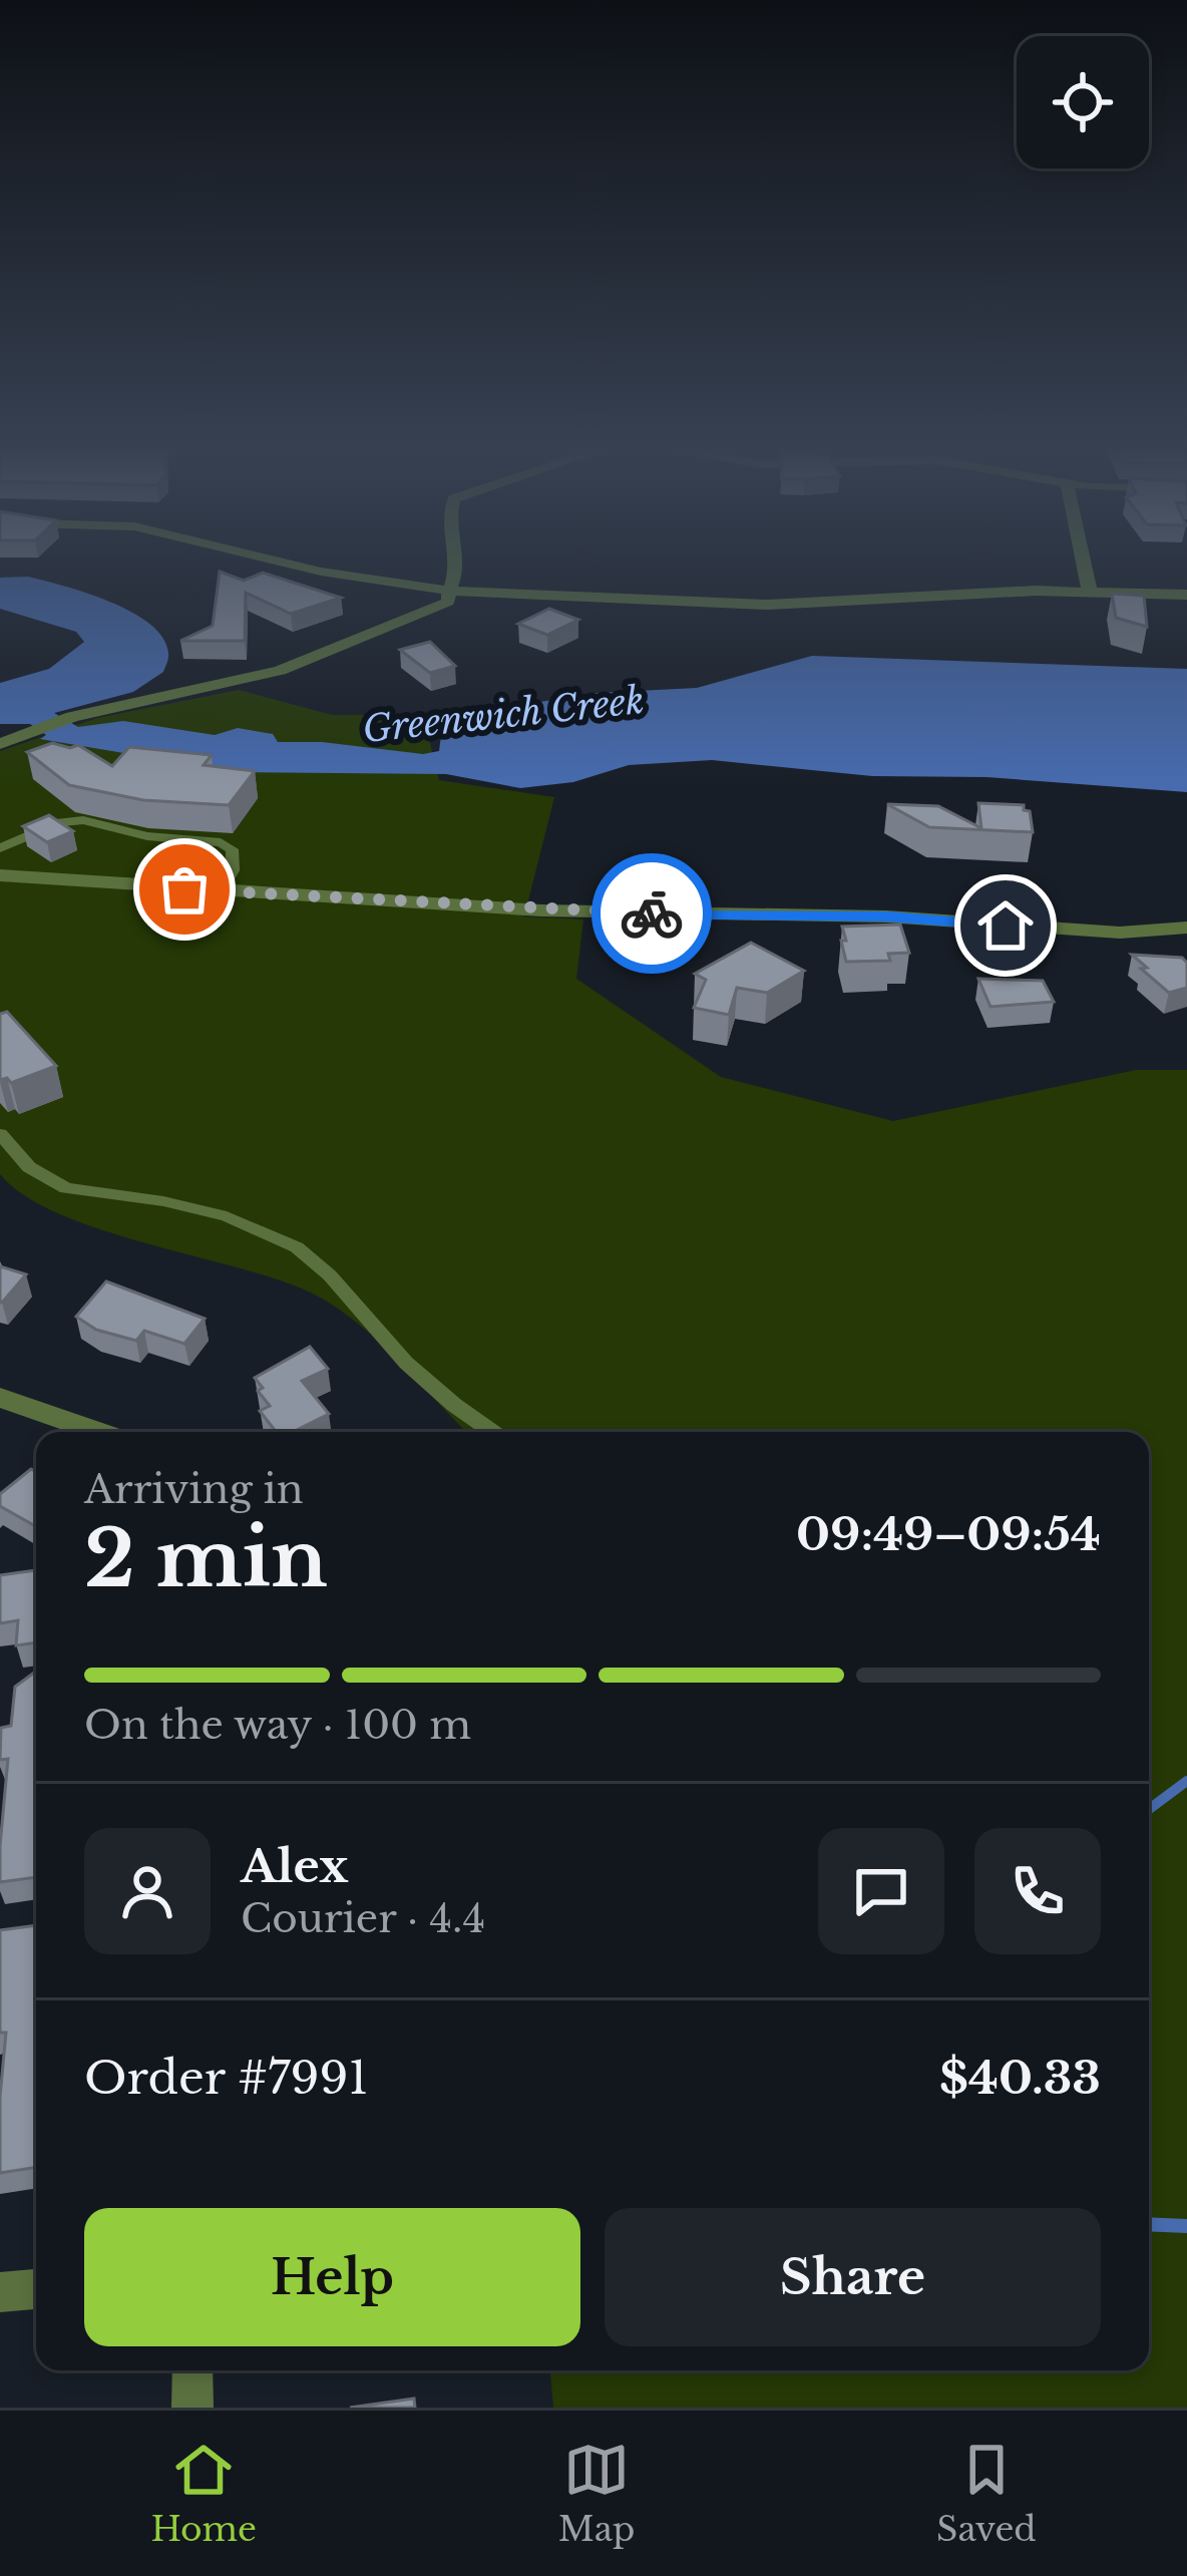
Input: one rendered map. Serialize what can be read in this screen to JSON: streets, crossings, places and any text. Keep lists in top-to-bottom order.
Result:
{
  "water": ["Greenwich Creek"],
  "page": {
    "heading": ["2 min", "Arriving in", "09:49–09:54"],
    "panel": [
      "Alex",
      "Courier · 4.4",
      "Order #7991",
      "$40.33"
    ],
    "bar": "On the way · 100 m",
    "buttons": ["Help", "Share"],
    "tabs": ["Home", "Map", "Saved"]
  }
}
